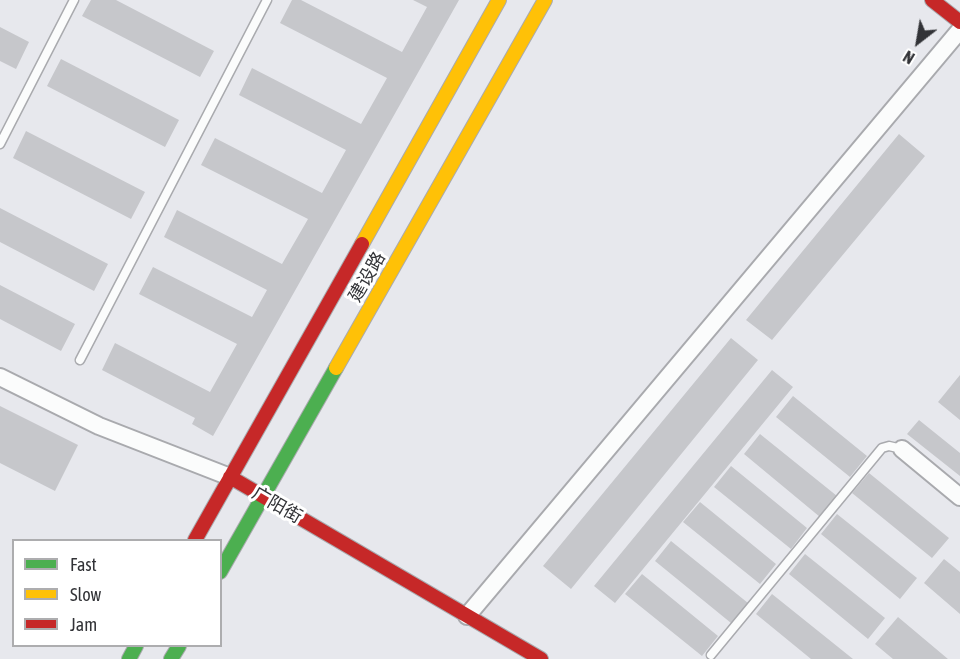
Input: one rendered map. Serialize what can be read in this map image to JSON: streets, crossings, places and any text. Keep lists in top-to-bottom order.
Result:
{
  "streets": {
    "street": ["建设路", "广阳街"]
  },
  "crossings": [
    ["建设路", "广阳街"]
  ],
  "legend": ["Fast", "Slow", "Jam"],
  "north": "bottom left"
}
